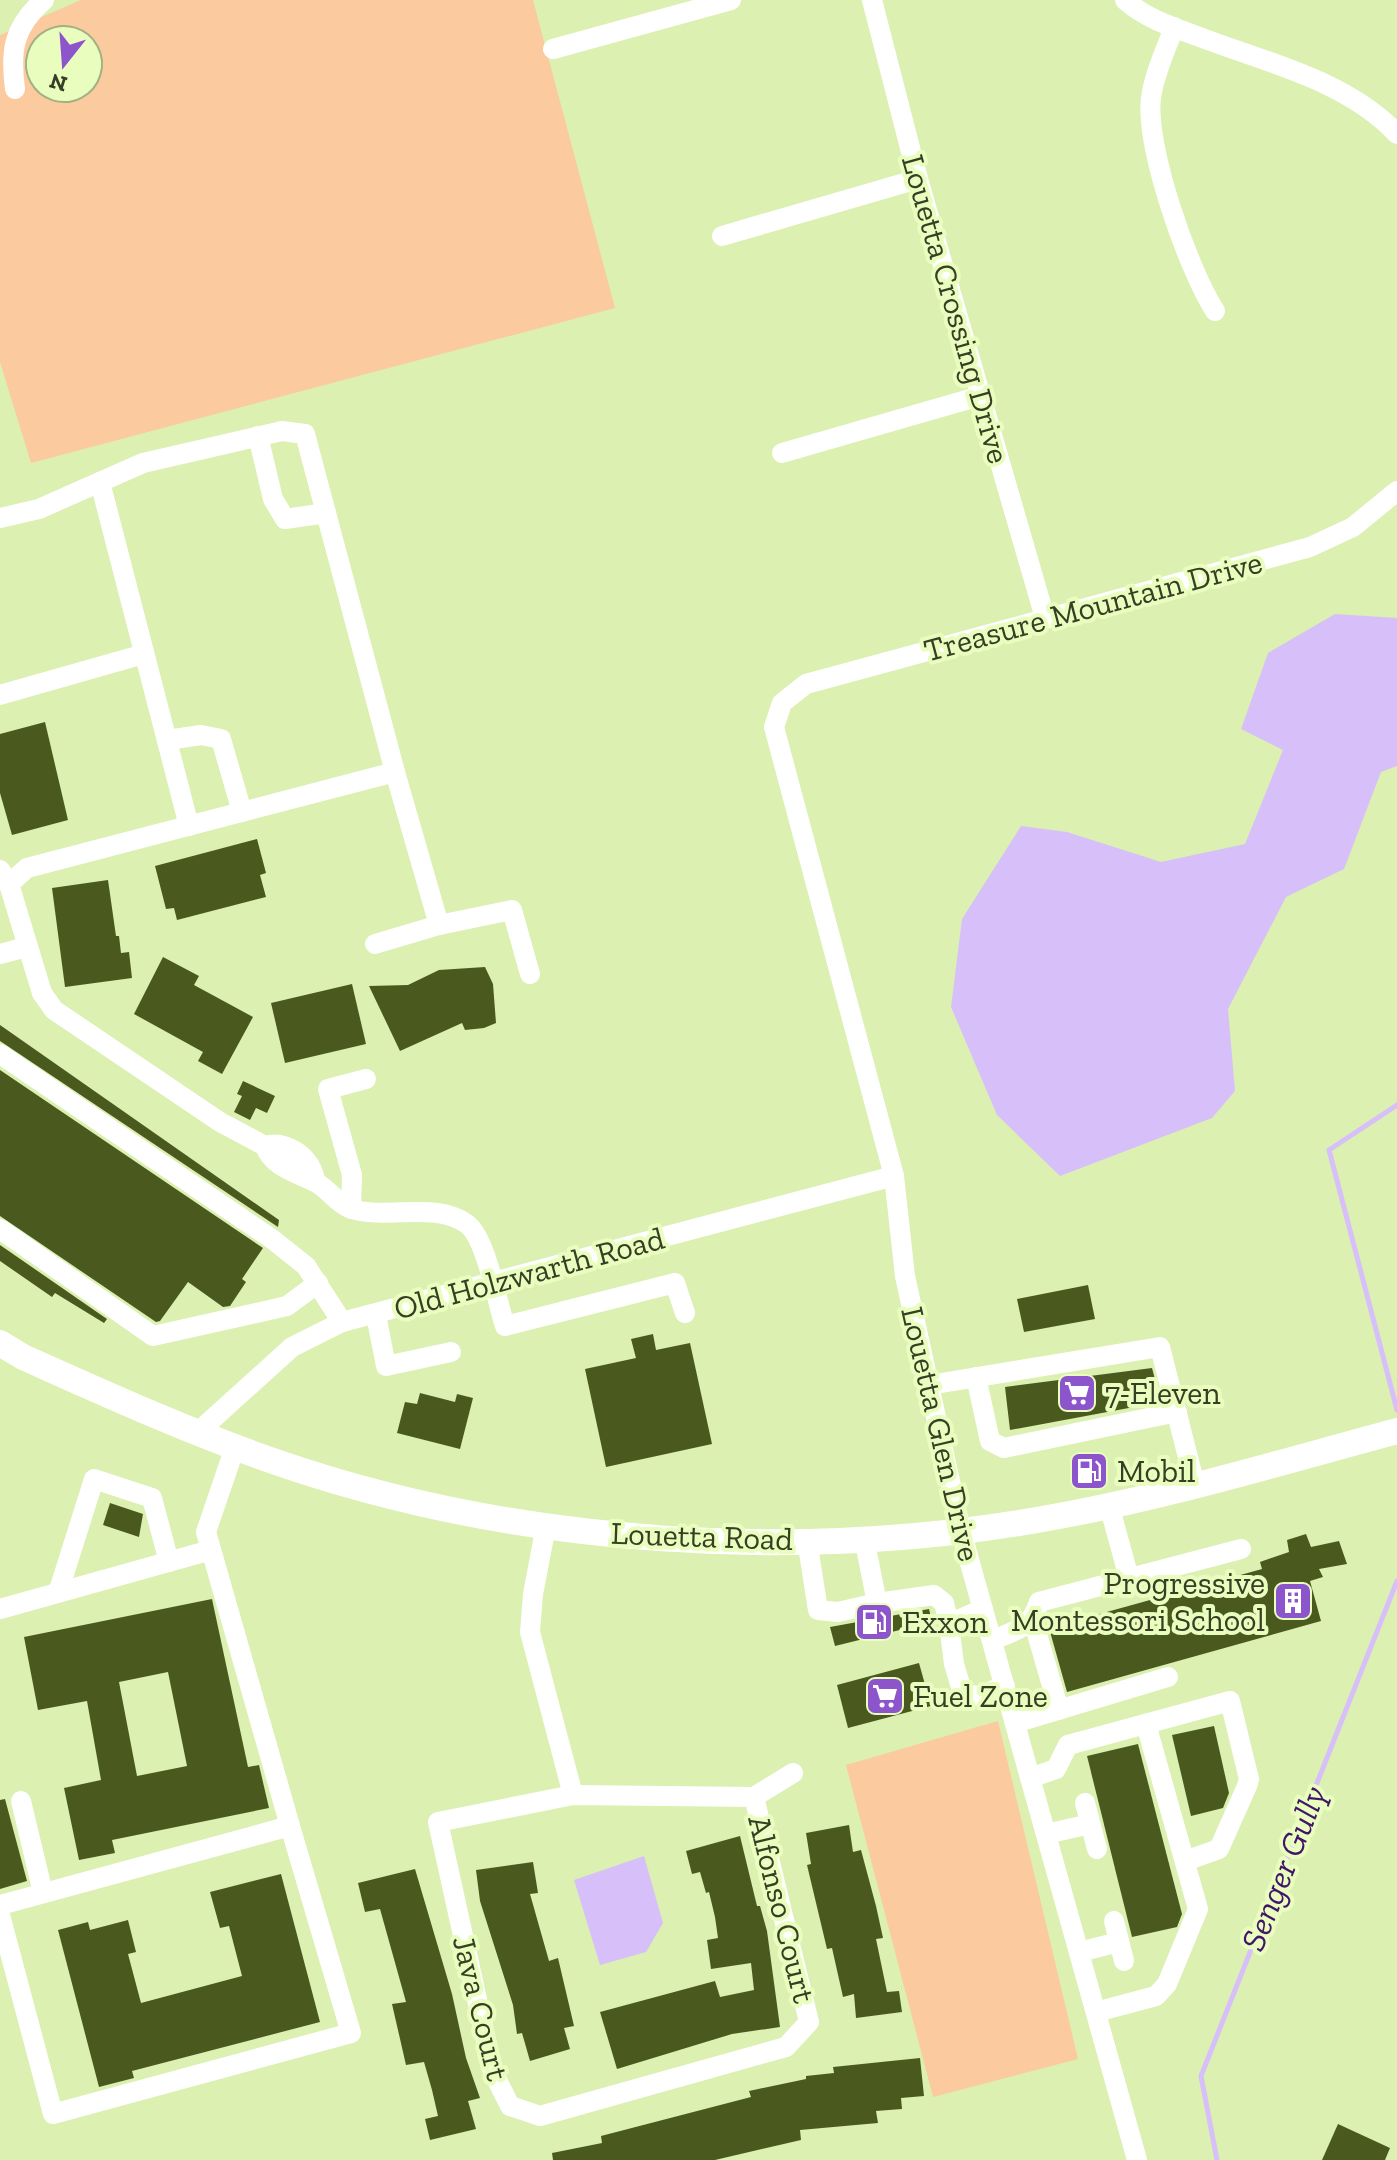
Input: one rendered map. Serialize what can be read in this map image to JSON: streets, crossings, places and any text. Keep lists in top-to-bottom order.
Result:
{
  "streets": {
    "main road": ["Louetta Road"],
    "street": [
      "Louetta Crossing Drive",
      "Treasure Mountain Drive",
      "Old Holzwarth Road",
      "Louetta Glen Drive",
      "Alfonso Court",
      "Java Court"
    ]
  },
  "crossings": [
    ["Louetta Crossing Drive", "Treasure Mountain Drive"],
    ["Treasure Mountain Drive", "Louetta Glen Drive"],
    ["Old Holzwarth Road", "Louetta Glen Drive"],
    ["Old Holzwarth Road", "Louetta Road"],
    ["Louetta Glen Drive", "Louetta Road"],
    ["Alfonso Court", "Java Court"]
  ],
  "water": ["Senger Gully"],
  "places": {
    "supermarket": ["7-Eleven", "Fuel Zone"],
    "fuel station": ["Mobil", "Exxon"],
    "building": ["Progressive Montessori School"]
  },
  "north": "bottom"
}
